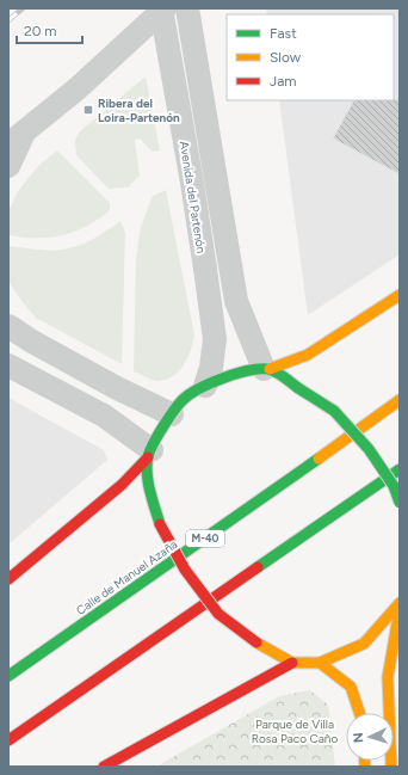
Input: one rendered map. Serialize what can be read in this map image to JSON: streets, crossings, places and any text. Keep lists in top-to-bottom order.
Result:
{
  "streets": {
    "main road": ["M-40", "Calle de Manuel Azaña"],
    "street": ["Avenida del Partenón"]
  },
  "parks": ["Parque de Villa Rosa Paco Caño"],
  "places": {
    "transit": ["Ribera del Loira-Partenón"]
  },
  "legend": ["Fast", "Slow", "Jam"],
  "scale_bar": "20 m",
  "north": "left"
}
